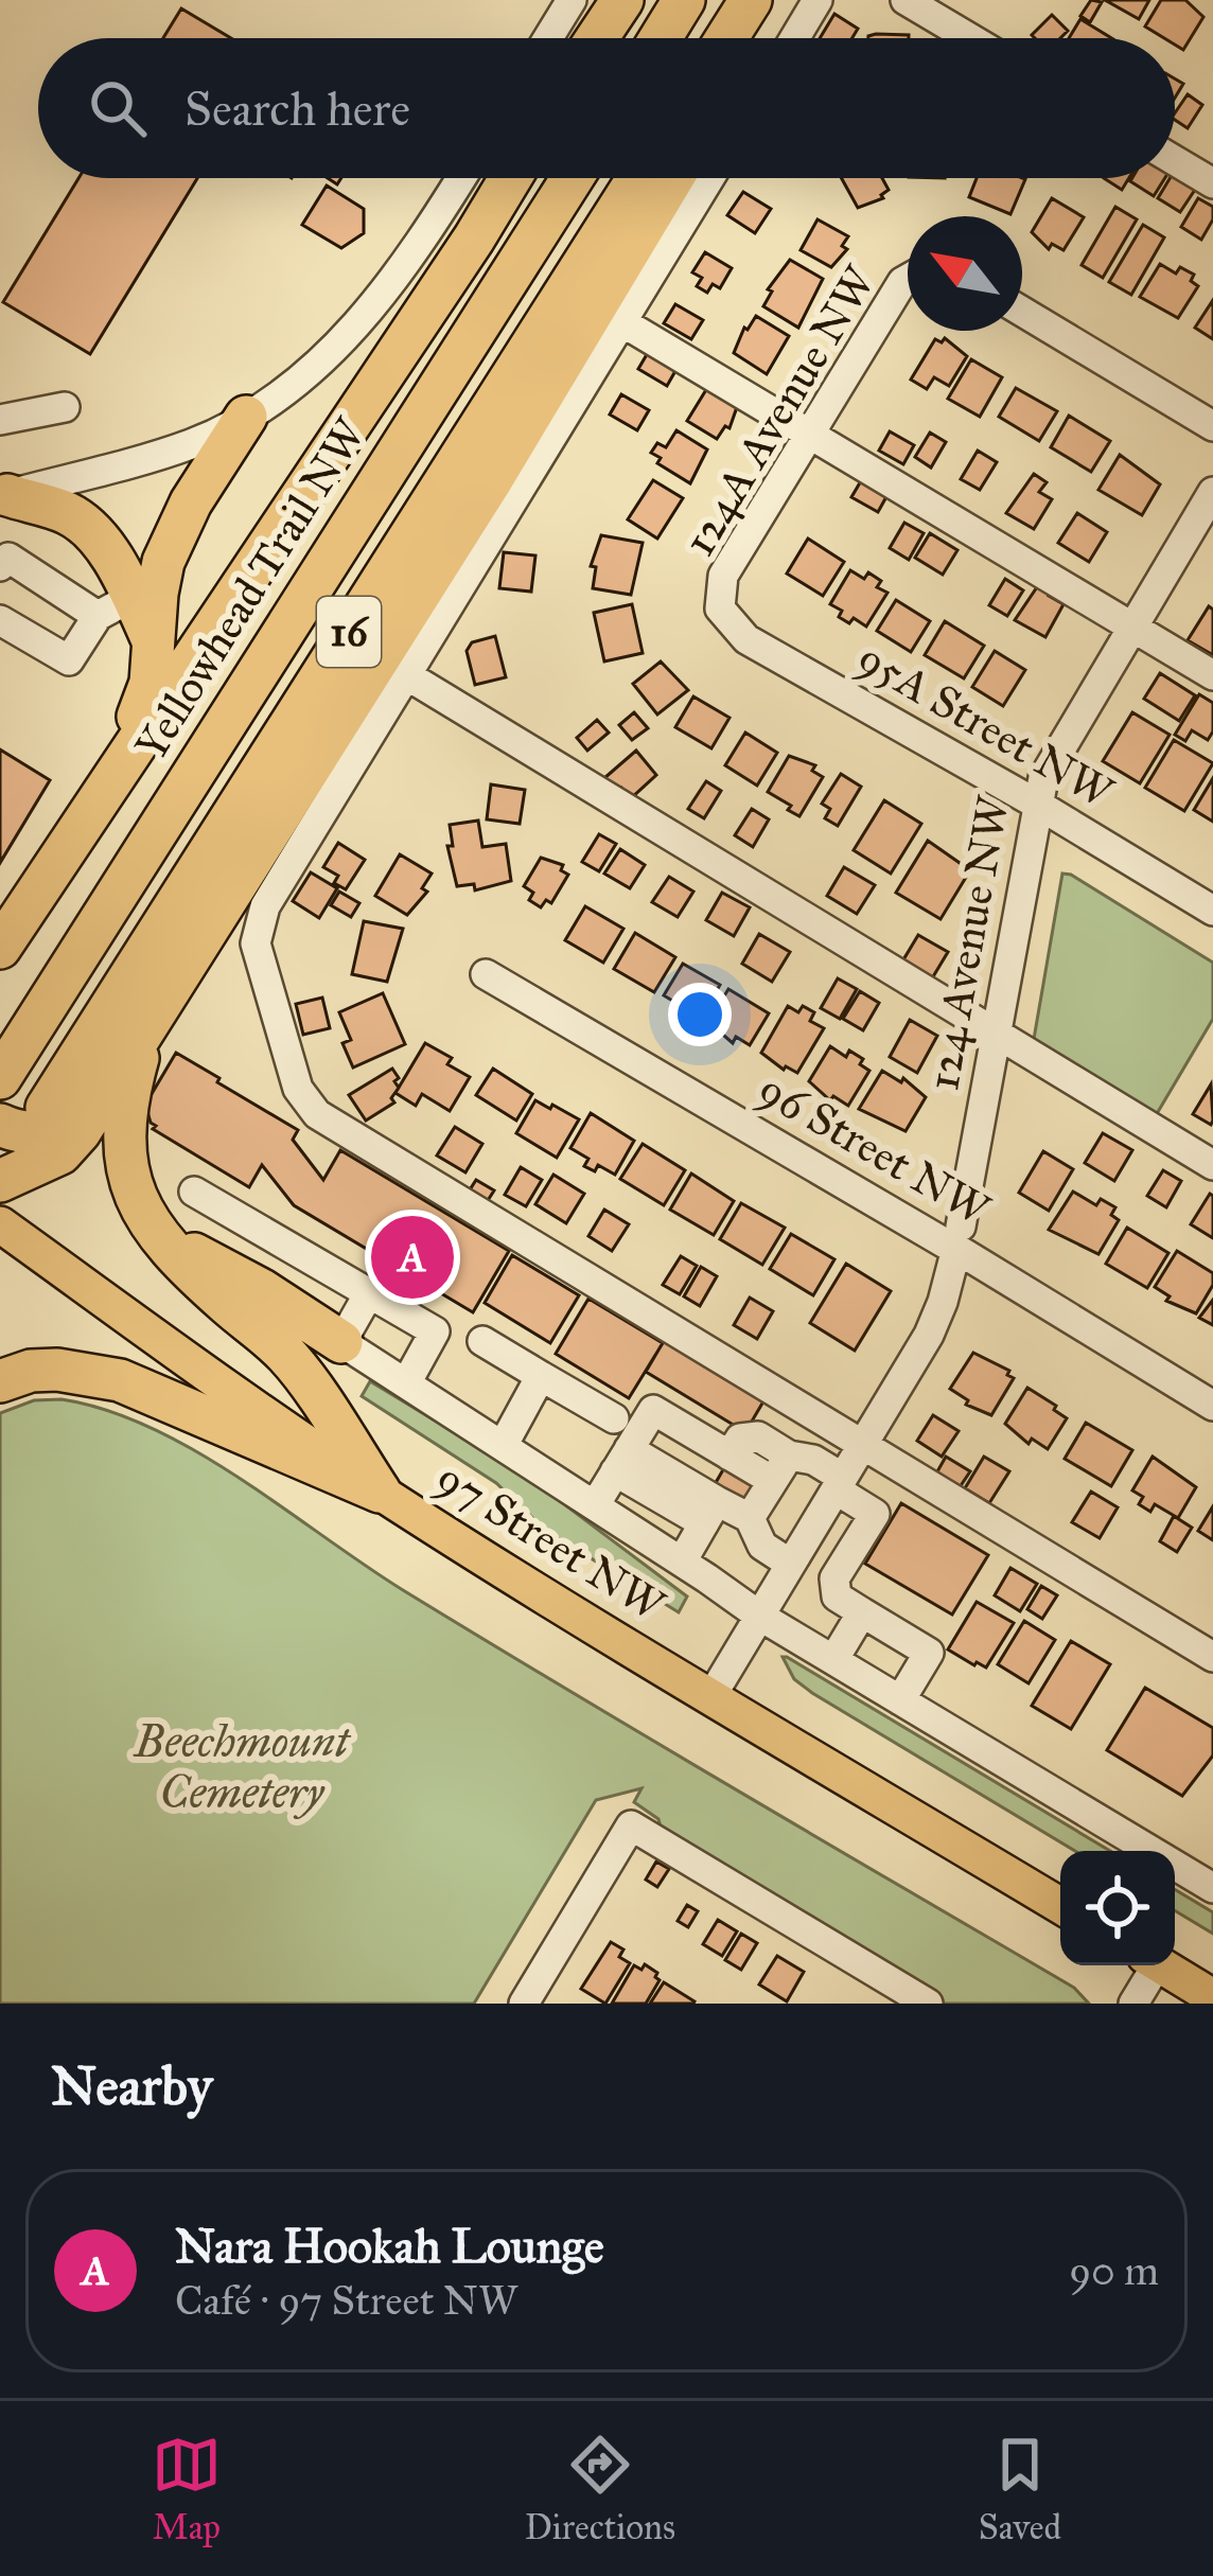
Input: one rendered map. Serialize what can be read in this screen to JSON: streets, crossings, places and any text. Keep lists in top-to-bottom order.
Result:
{
  "streets": {
    "highway": ["Yellowhead Trail NW", "16"],
    "main road": ["97 Street NW"],
    "street": [
      "124A Avenue NW",
      "95A Street NW",
      "124 Avenue NW",
      "96 Street NW"
    ]
  },
  "crossings": [
    ["124A Avenue NW", "95A Street NW"],
    ["95A Street NW", "124 Avenue NW"],
    ["124 Avenue NW", "96 Street NW"],
    ["124 Avenue NW", "97 Street NW"]
  ],
  "parks": ["Beechmount Cemetery"],
  "north": "top left",
  "page": {
    "search": "Search here",
    "pins": "A",
    "heading": "Nearby",
    "list": [
      {
        "mark": "A",
        "name": "Nara Hookah Lounge",
        "note": "Café · 97 Street NW",
        "value": "90 m"
      }
    ],
    "nav": ["Map", "Directions", "Saved"]
  }
}
